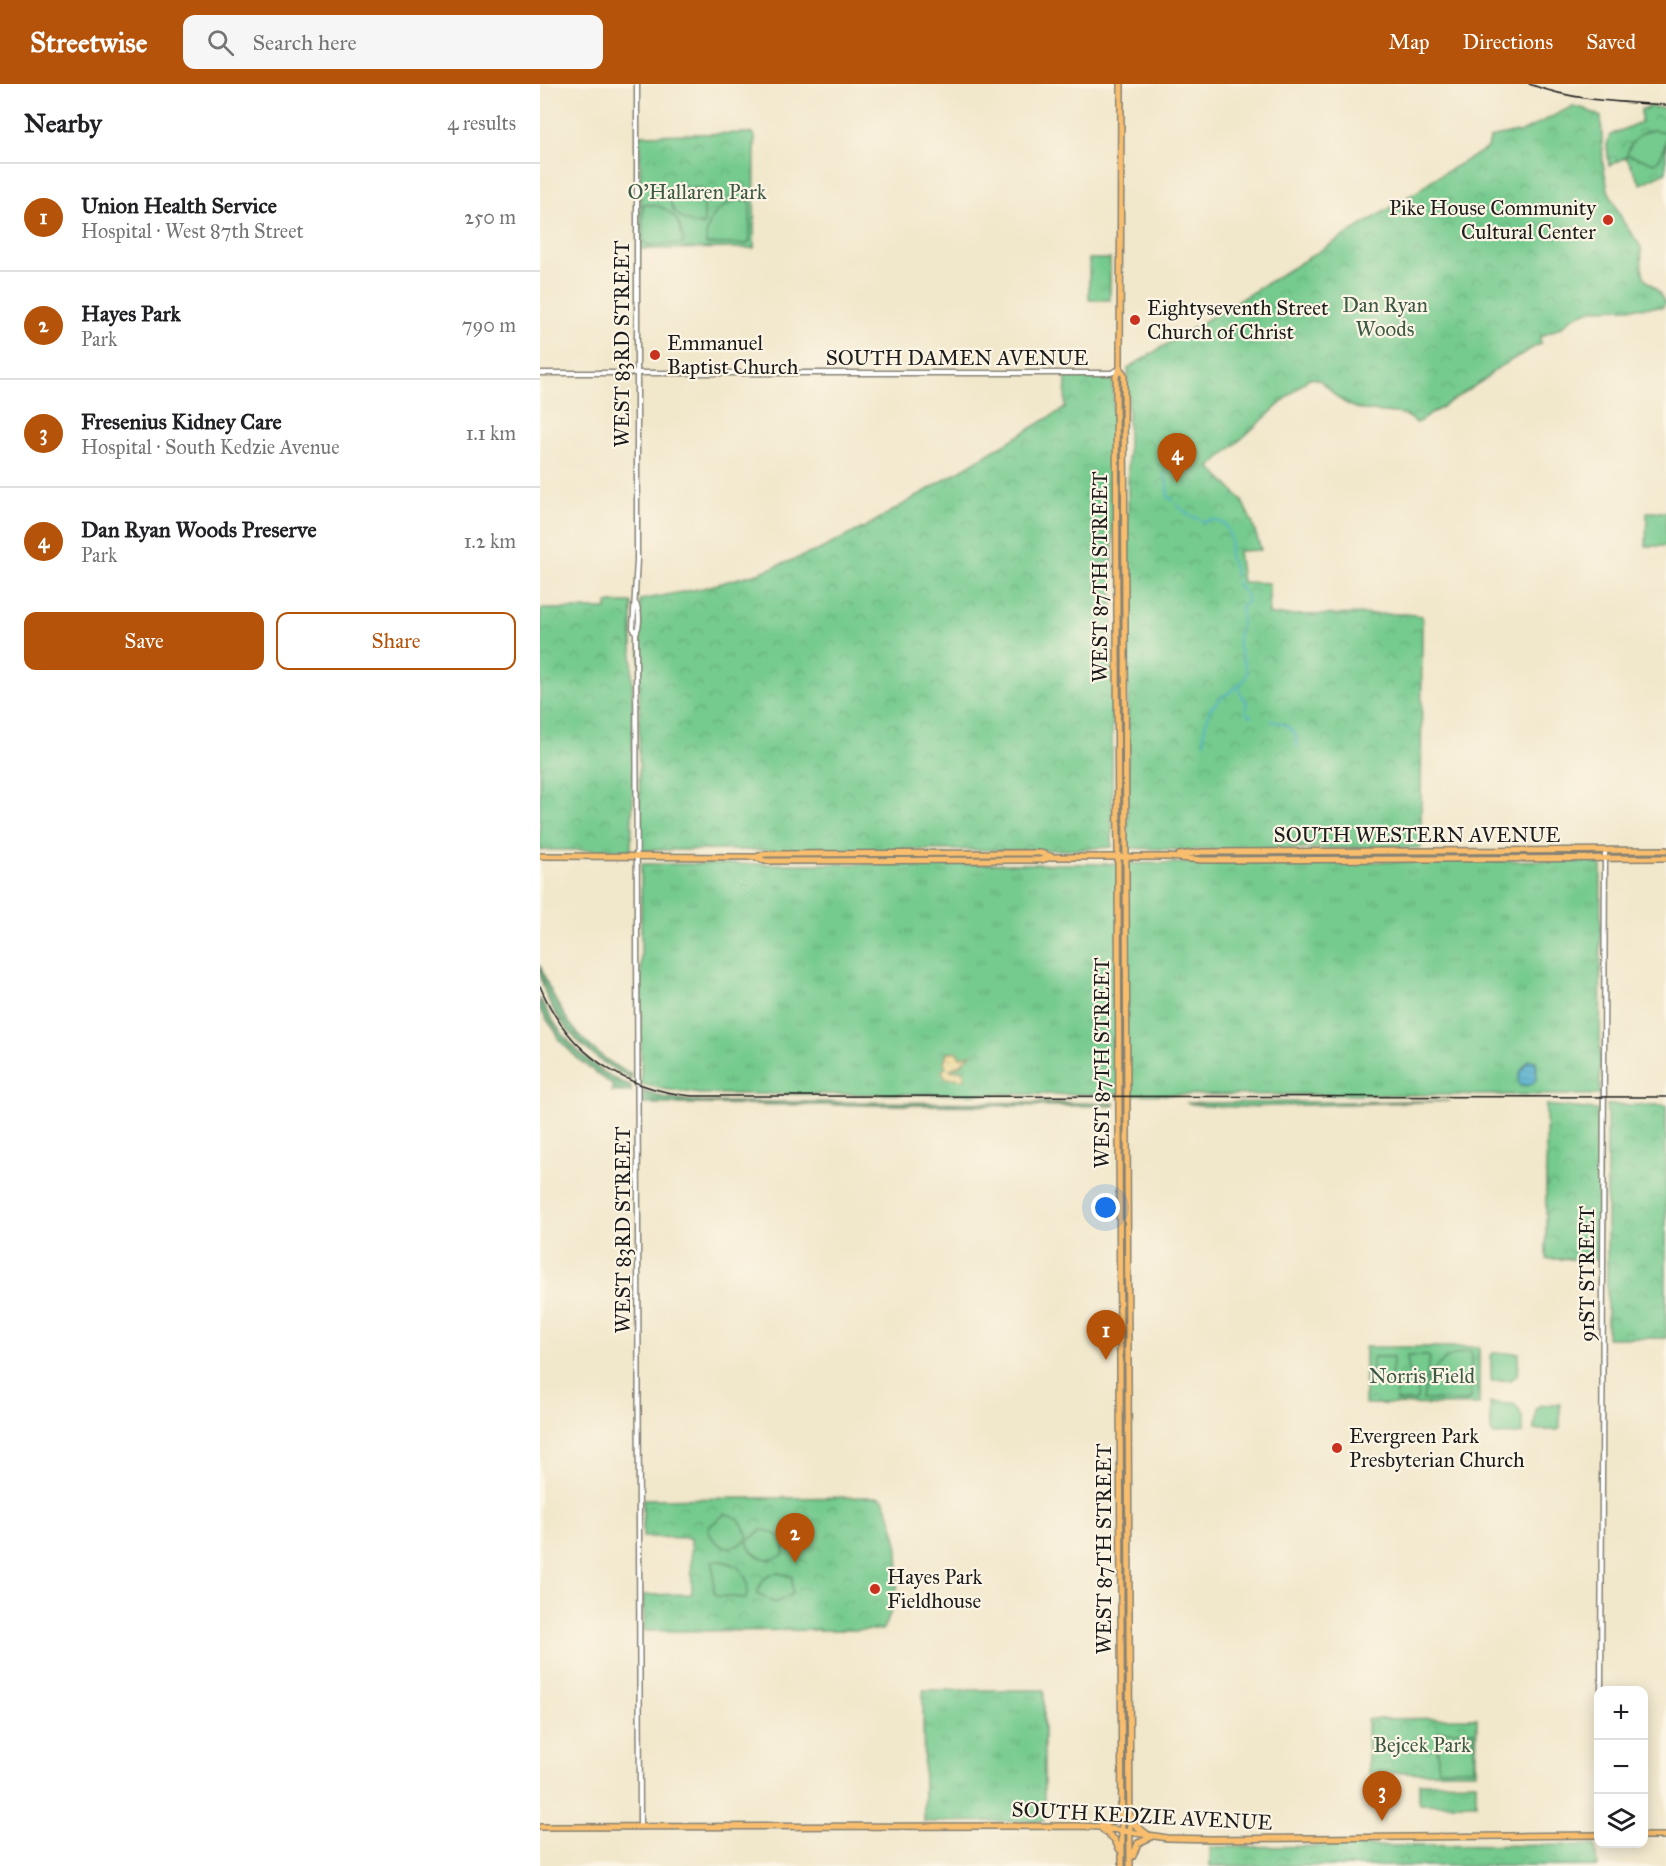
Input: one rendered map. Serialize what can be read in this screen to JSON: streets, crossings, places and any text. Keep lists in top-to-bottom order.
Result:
{
  "streets": {
    "main road": ["WEST 87TH STREET", "SOUTH WESTERN AVENUE", "SOUTH KEDZIE AVENUE"],
    "street": ["WEST 83RD STREET", "SOUTH DAMEN AVENUE", "91ST STREET"]
  },
  "crossings": [
    ["WEST 83RD STREET", "SOUTH DAMEN AVENUE"],
    ["WEST 83RD STREET", "SOUTH WESTERN AVENUE"],
    ["WEST 83RD STREET", "SOUTH KEDZIE AVENUE"],
    ["SOUTH DAMEN AVENUE", "WEST 87TH STREET"],
    ["WEST 87TH STREET", "SOUTH WESTERN AVENUE"],
    ["WEST 87TH STREET", "SOUTH KEDZIE AVENUE"],
    ["SOUTH WESTERN AVENUE", "91ST STREET"]
  ],
  "parks": [
    "O'Hallaren Park",
    "Dan Ryan Woods",
    "Norris Field",
    "Bejcek Park"
  ],
  "places": [
    "Pike House Community Cultural Center",
    "Eightyseventh Street Church of Christ",
    "Emmanuel Baptist Church",
    "Evergreen Park Presbyterian Church",
    "Hayes Park Fieldhouse"
  ],
  "page": {
    "header": "Streetwise",
    "search": "Search here",
    "nav": ["Map", "Directions", "Saved"],
    "heading": ["Nearby", "4 results"],
    "list": [
      {
        "mark": "1",
        "name": "Union Health Service",
        "note": "Hospital · West 87th Street",
        "value": "250 m"
      },
      {
        "mark": "2",
        "name": "Hayes Park",
        "note": "Park",
        "value": "790 m"
      },
      {
        "mark": "3",
        "name": "Fresenius Kidney Care",
        "note": "Hospital · South Kedzie Avenue",
        "value": "1.1 km"
      },
      {
        "mark": "4",
        "name": "Dan Ryan Woods Preserve",
        "note": "Park",
        "value": "1.2 km"
      }
    ],
    "pins": [
      "4",
      "1",
      "2",
      "3"
    ],
    "buttons": ["Save", "Share"],
    "map_buttons": ["+", "−"]
  }
}
